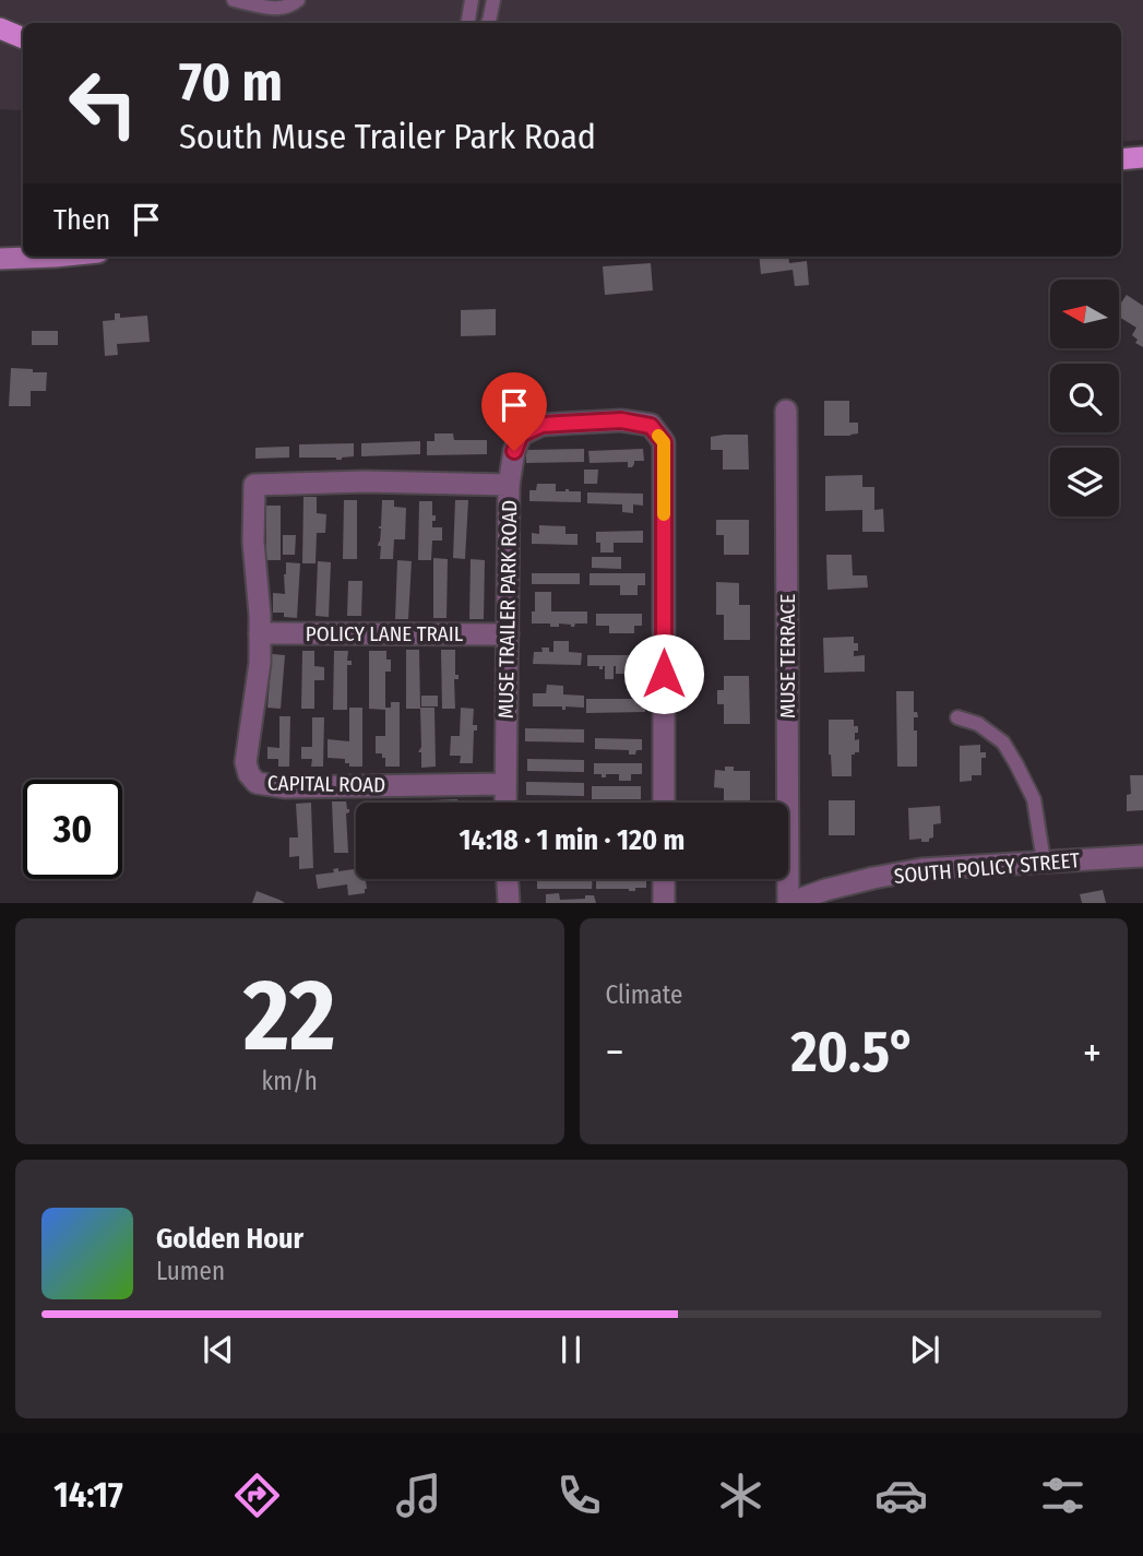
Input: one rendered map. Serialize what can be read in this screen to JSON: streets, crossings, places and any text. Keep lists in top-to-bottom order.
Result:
{
  "streets": {
    "street": [
      "MUSE TRAILER PARK ROAD",
      "POLICY LANE TRAIL",
      "MUSE TERRACE",
      "CAPITAL ROAD",
      "SOUTH POLICY STREET"
    ]
  },
  "crossings": [
    ["MUSE TRAILER PARK ROAD", "POLICY LANE TRAIL"],
    ["MUSE TRAILER PARK ROAD", "CAPITAL ROAD"],
    ["POLICY LANE TRAIL", "CAPITAL ROAD"],
    ["MUSE TERRACE", "SOUTH POLICY STREET"]
  ],
  "north": "left",
  "page": {
    "turn": ["70 m", "South Muse Trailer Park Road"],
    "then": "Then",
    "limit": "30",
    "trip": "14:18 · 1 min · 120 m",
    "tile": [
      ["22", "km/h"],
      "Climate"
    ],
    "heat": ["−", "20.5°", "+"],
    "song": ["Golden Hour", "Lumen"],
    "tabs": "14:17"
  }
}
